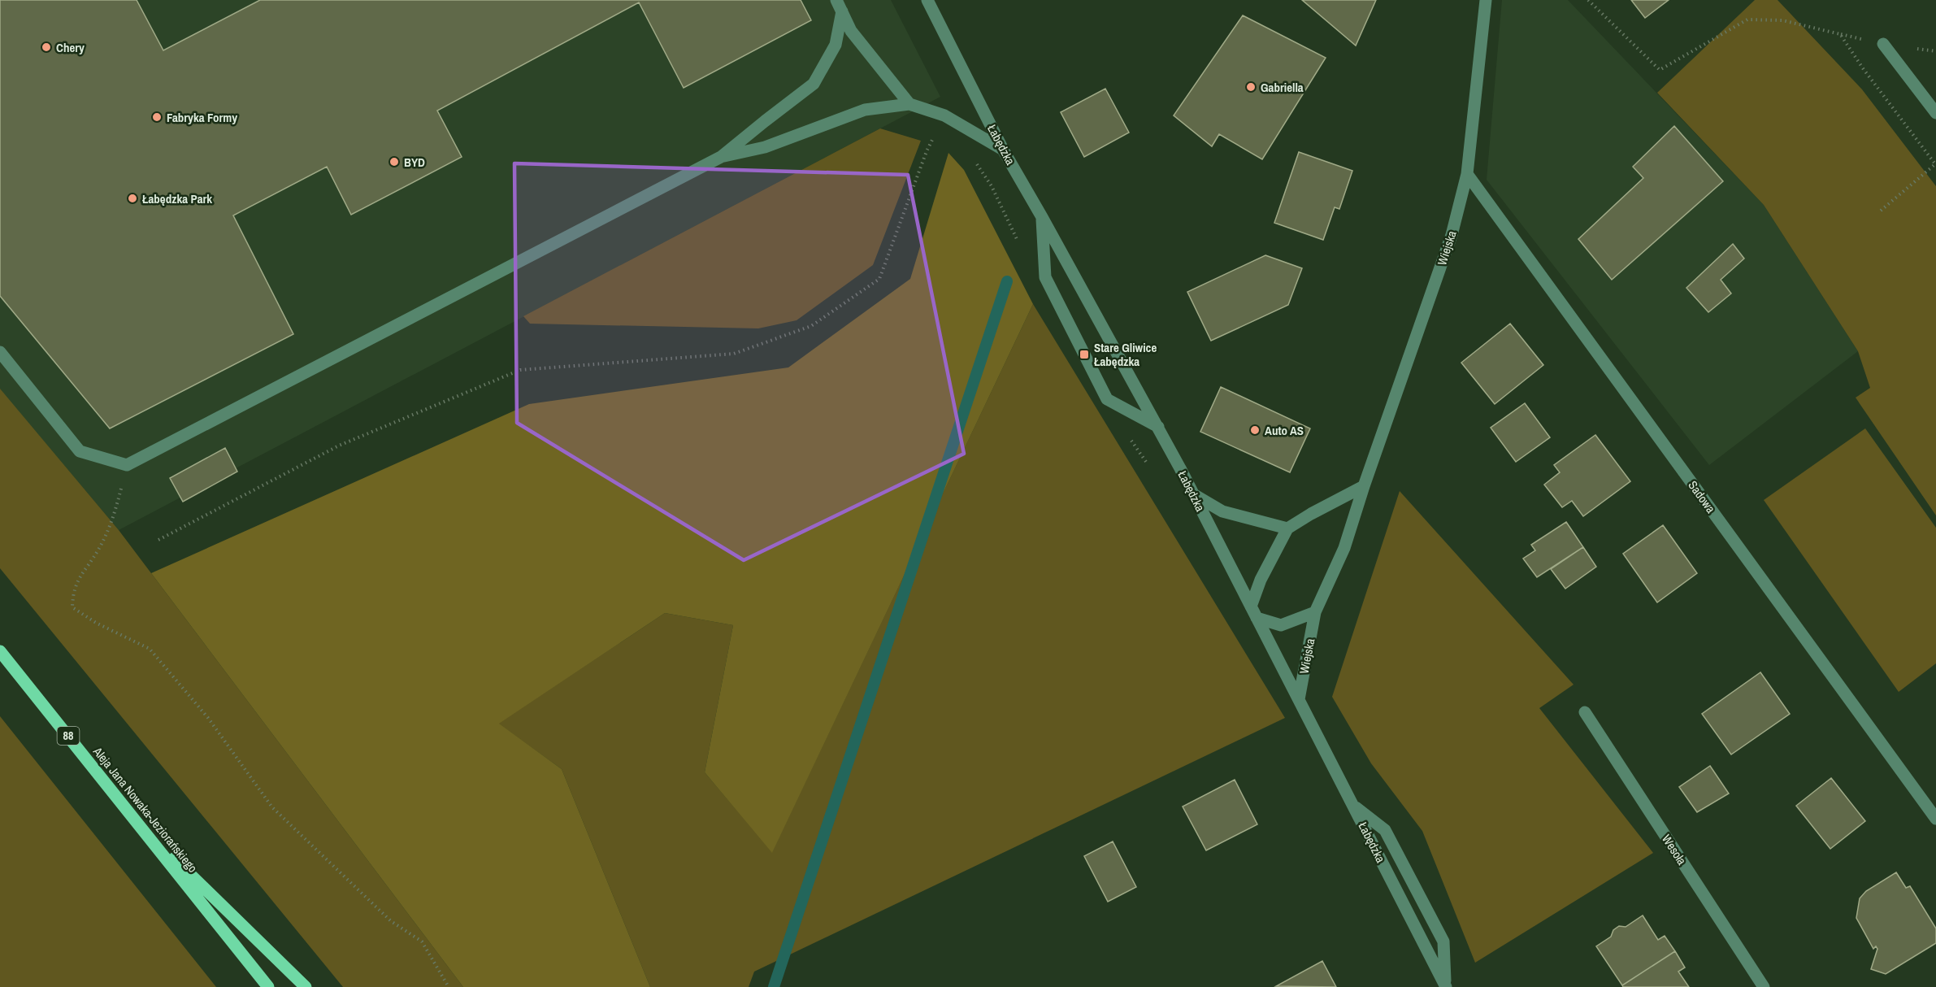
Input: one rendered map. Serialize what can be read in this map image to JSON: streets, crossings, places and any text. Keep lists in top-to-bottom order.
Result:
{
  "streets": {
    "main road": ["88", "Aleja Jana Nowaka-Jeziorańskiego"],
    "street": [
      "Łabędzka",
      "Wiejska",
      "Sadowa",
      "Wesoła"
    ]
  },
  "crossings": [
    ["Łabędzka", "Wiejska"],
    ["Wiejska", "Sadowa"]
  ],
  "places": {
    "other": [
      "Chery",
      "Gabriella",
      "Fabryka Formy",
      "BYD",
      "Łabędzka Park",
      "Auto AS"
    ],
    "transit": ["Stare Gliwice Łabędzka"]
  }
}
